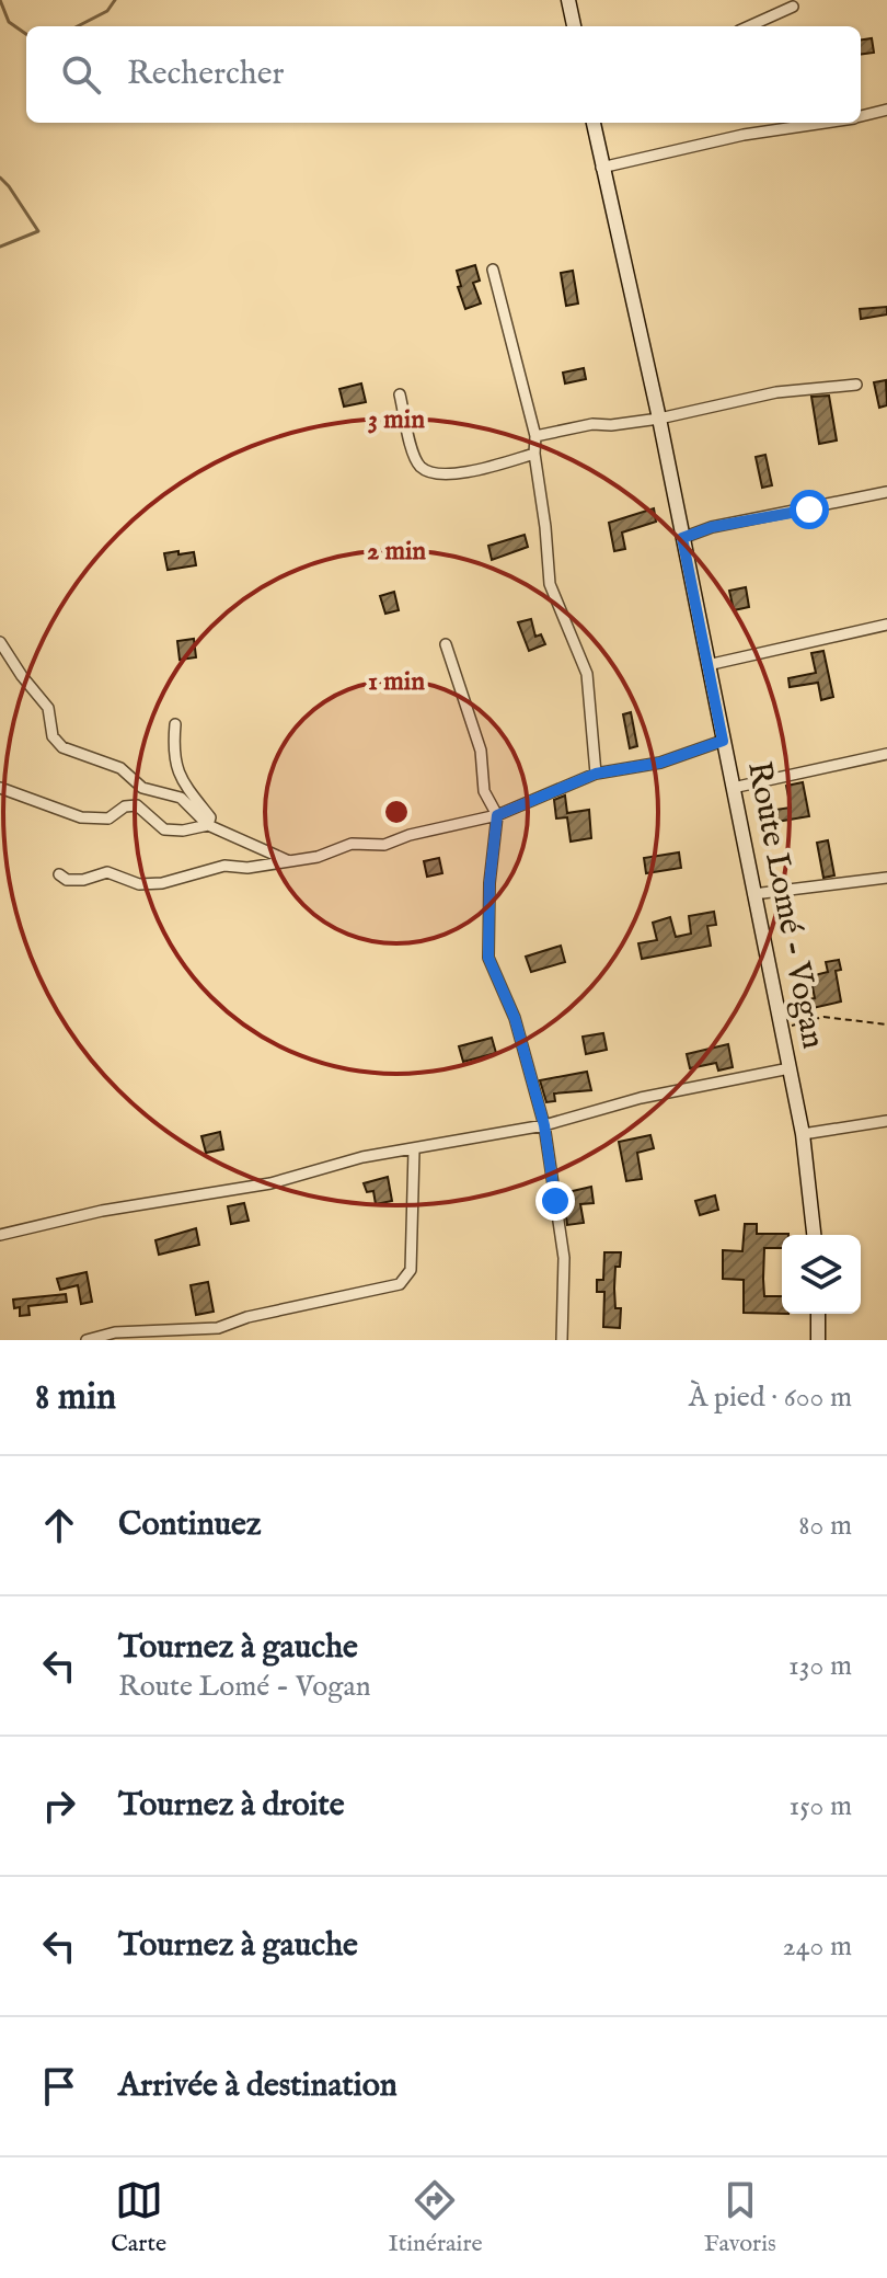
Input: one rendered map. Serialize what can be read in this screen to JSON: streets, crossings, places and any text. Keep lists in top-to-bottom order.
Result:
{
  "streets": {
    "main road": ["Route Lomé - Vogan"]
  },
  "page": {
    "search": "Rechercher",
    "heading": ["8 min", "À pied · 600 m"],
    "list": [
      ["Continuez", "80 m"],
      ["Tournez à gauche", "Route Lomé - Vogan", "130 m"],
      ["Tournez à droite", "150 m"],
      ["Tournez à gauche", "240 m"],
      "Arrivée à destination"
    ],
    "nav": ["Carte", "Itinéraire", "Favoris"]
  },
  "rings": ["3 min", "2 min", "1 min"]
}
